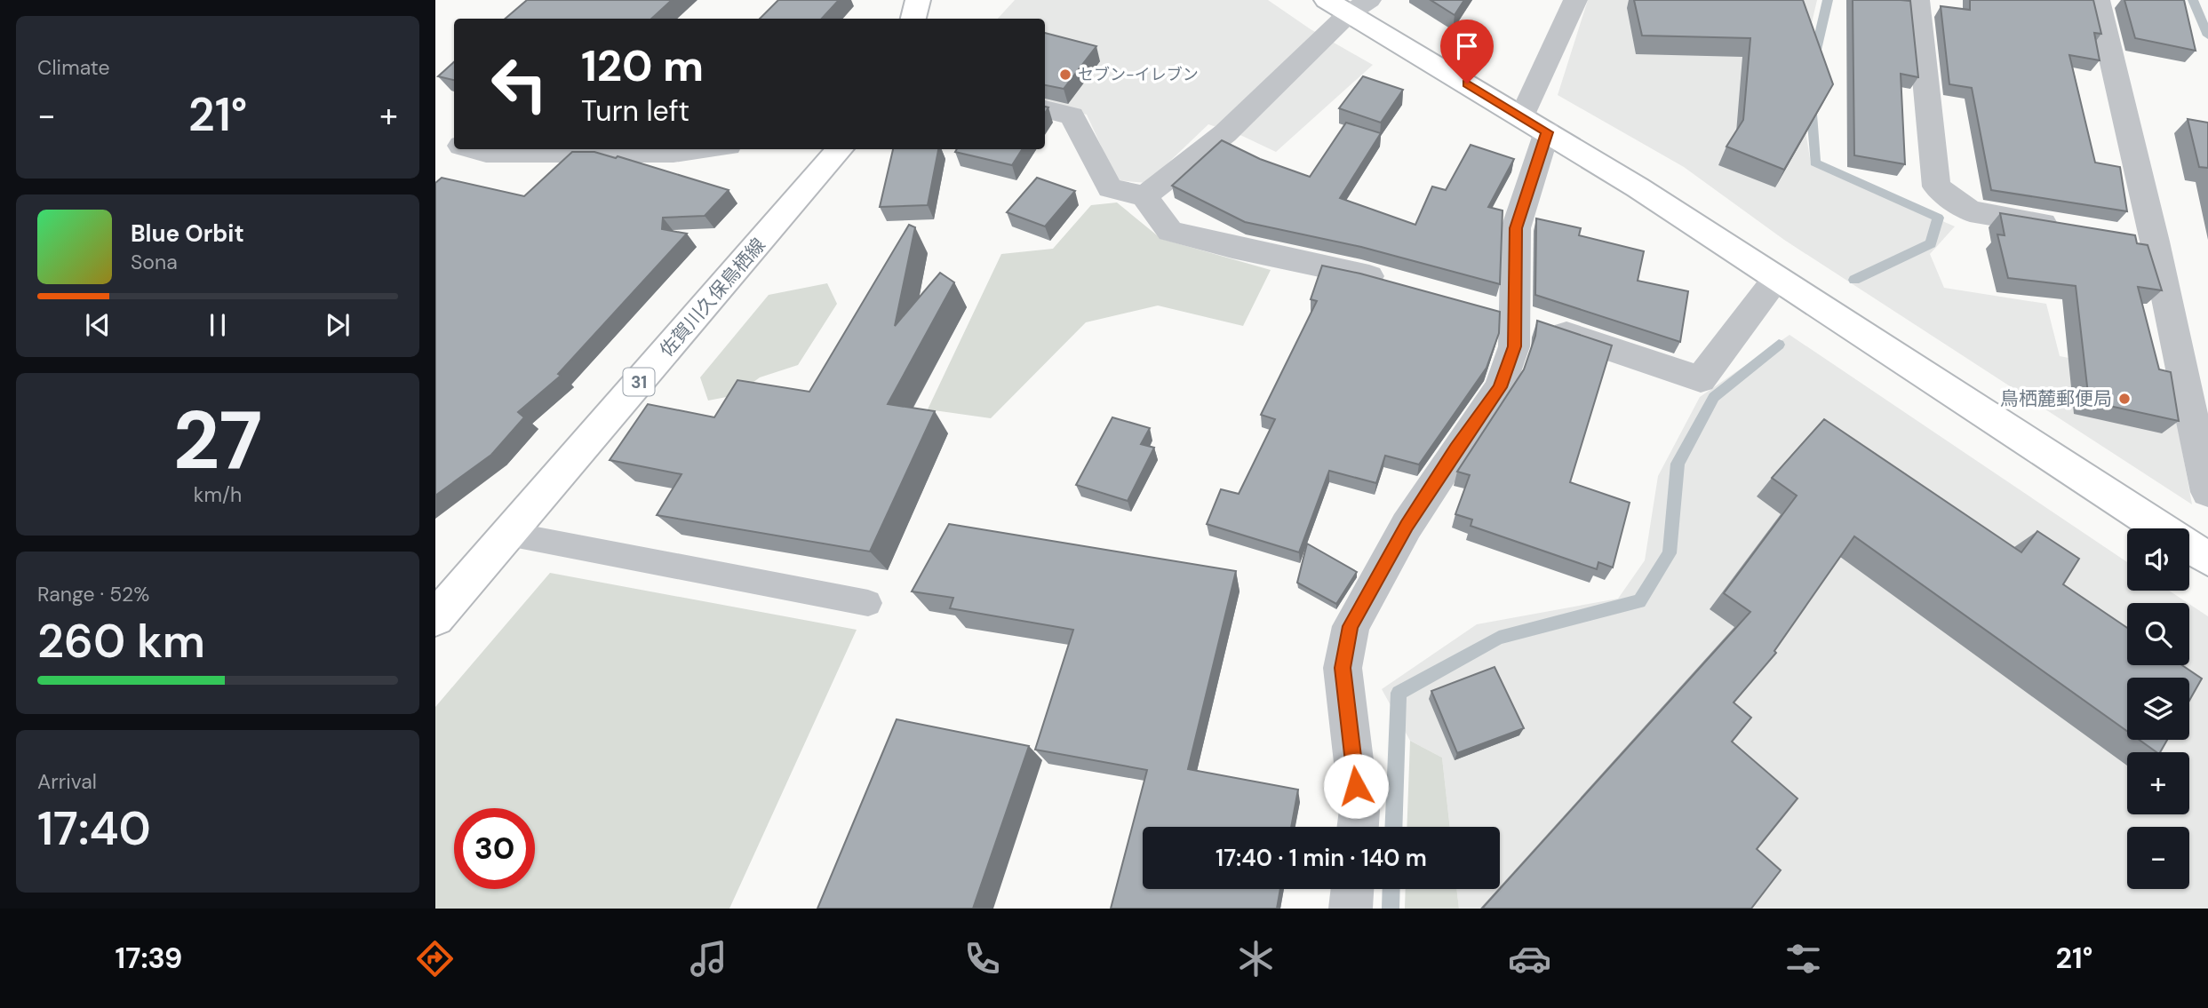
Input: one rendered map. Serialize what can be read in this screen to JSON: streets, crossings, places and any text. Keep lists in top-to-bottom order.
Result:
{
  "streets": {
    "street": ["佐賀川久保鳥栖線", "31"]
  },
  "places": ["セブン-イレブン", "鳥栖麓郵便局"],
  "page": {
    "tile": [
      "Climate",
      ["27", "km/h"],
      ["Range · 52%", "260 km"],
      ["Arrival", "17:40"]
    ],
    "turn": ["120 m", "Turn left"],
    "heat": ["−", "21°", "+"],
    "song": ["Blue Orbit", "Sona"],
    "map_buttons": ["+", "−"],
    "limit": "30",
    "trip": "17:40 · 1 min · 140 m",
    "tabs": ["17:39", "21°"]
  }
}
